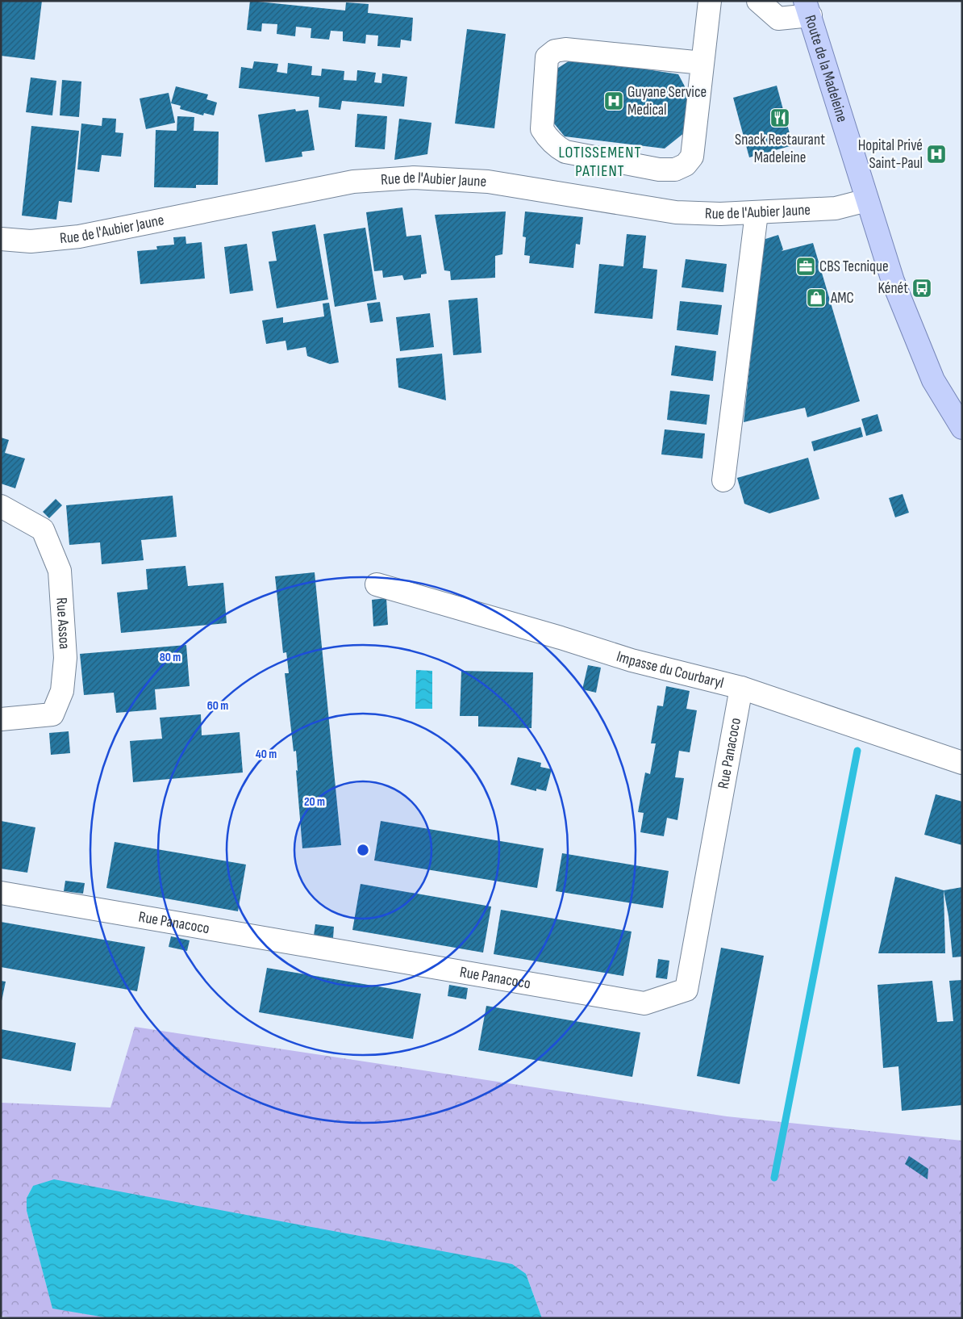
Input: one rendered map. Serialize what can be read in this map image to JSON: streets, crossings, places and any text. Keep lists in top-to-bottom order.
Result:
{
  "streets": {
    "main road": ["Route de la Madeleine"],
    "street": [
      "Rue de l'Aubier Jaune",
      "Rue Assoa",
      "Impasse du Courbaryl",
      "Rue Panacoco"
    ]
  },
  "crossings": [
    ["Route de la Madeleine", "Rue de l'Aubier Jaune"],
    ["Impasse du Courbaryl", "Rue Panacoco"]
  ],
  "districts": ["LOTISSEMENT PATIENT"],
  "places": {
    "hospital": ["Guyane Service Medical", "Hopital Privé Saint-Paul"],
    "restaurant": ["Snack Restaurant Madeleine"],
    "office": ["CBS Tecnique"],
    "bus stop": ["Kénét"],
    "shop": ["AMC"]
  },
  "rings": [
    "80 m",
    "60 m",
    "40 m",
    "20 m"
  ]
}
